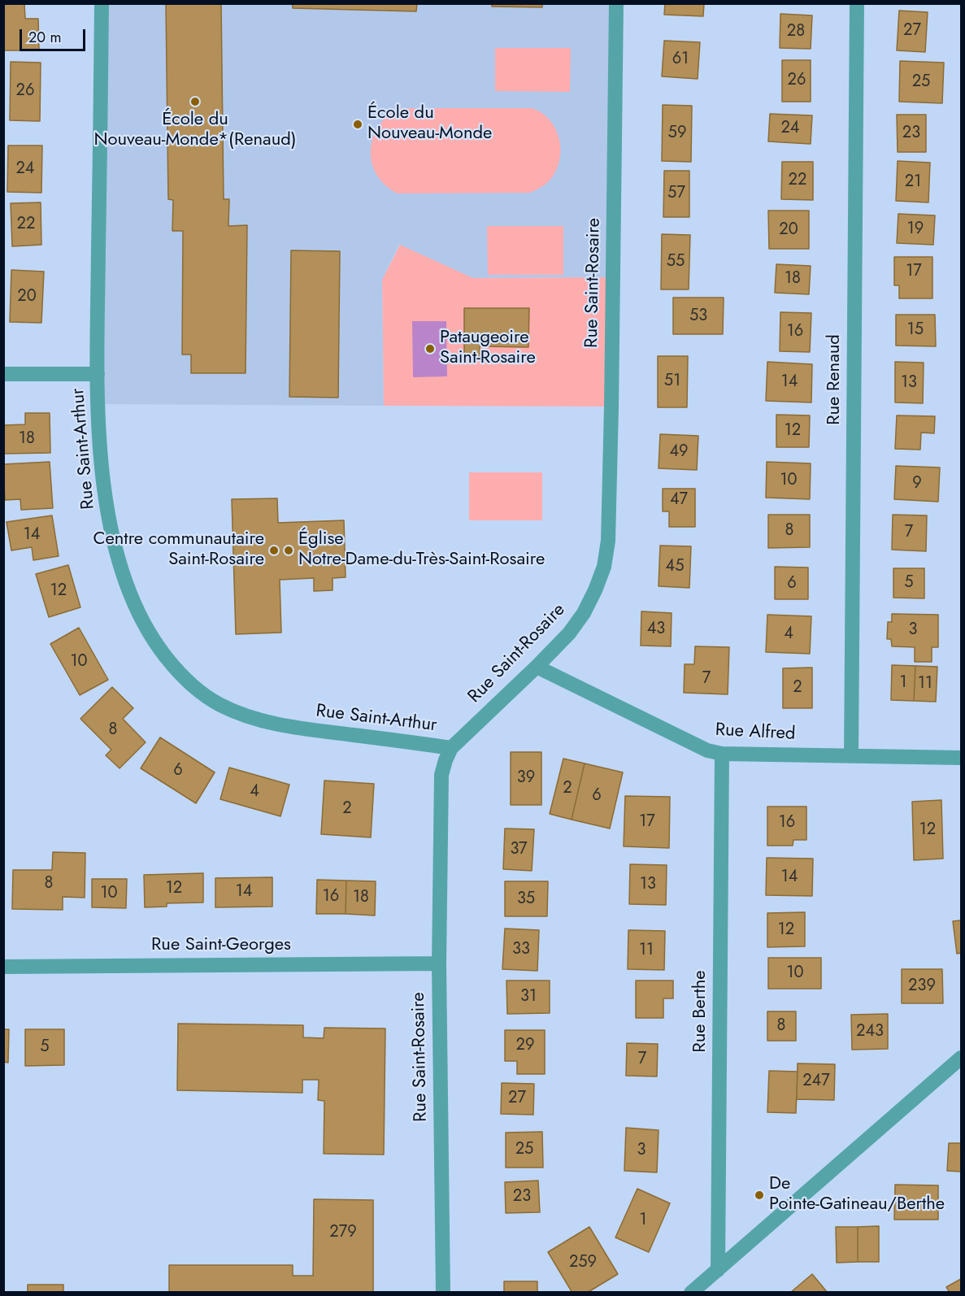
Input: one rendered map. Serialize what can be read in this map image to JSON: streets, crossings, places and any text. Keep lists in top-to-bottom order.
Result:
{
  "streets": {
    "street": [
      "Rue Saint-Rosaire",
      "Rue Renaud",
      "Rue Saint-Arthur",
      "Rue Alfred",
      "Rue Saint-Georges",
      "Rue Berthe"
    ]
  },
  "crossings": [
    ["Rue Saint-Rosaire", "Rue Saint-Arthur"],
    ["Rue Saint-Rosaire", "Rue Alfred"],
    ["Rue Saint-Rosaire", "Rue Saint-Georges"],
    ["Rue Renaud", "Rue Alfred"],
    ["Rue Alfred", "Rue Berthe"]
  ],
  "places": [
    "École du Nouveau-Monde*(Renaud)",
    "École du Nouveau-Monde",
    "Pataugeoire Saint-Rosaire",
    "Centre communautaire Saint-Rosaire",
    "Église Notre-Dame-du-Très-Saint-Rosaire",
    "De Pointe-Gatineau/Berthe"
  ],
  "house_numbers": [
    "27",
    "28",
    "61",
    "26",
    "25",
    "26",
    "24",
    "59",
    "23",
    "24",
    "22",
    "21",
    "57",
    "22",
    "19",
    "20",
    "55",
    "17",
    "18",
    "20",
    "53",
    "15",
    "16",
    "51",
    "14",
    "13",
    "12",
    "18",
    "49",
    "10",
    "9",
    "47",
    "8",
    "7",
    "14",
    "45",
    "5",
    "6",
    "12",
    "43",
    "3",
    "4",
    "10",
    "7",
    "1",
    "11",
    "2",
    "8",
    "6",
    "39",
    "2",
    "4",
    "6",
    "2",
    "17",
    "16",
    "12",
    "37",
    "14",
    "8",
    "13",
    "12",
    "14",
    "10",
    "16",
    "18",
    "35",
    "12",
    "33",
    "11",
    "10",
    "239",
    "31",
    "8",
    "243",
    "29",
    "5",
    "7",
    "247",
    "27",
    "25",
    "3",
    "23",
    "1",
    "279",
    "259"
  ],
  "scale_bar": "20 m"
}
